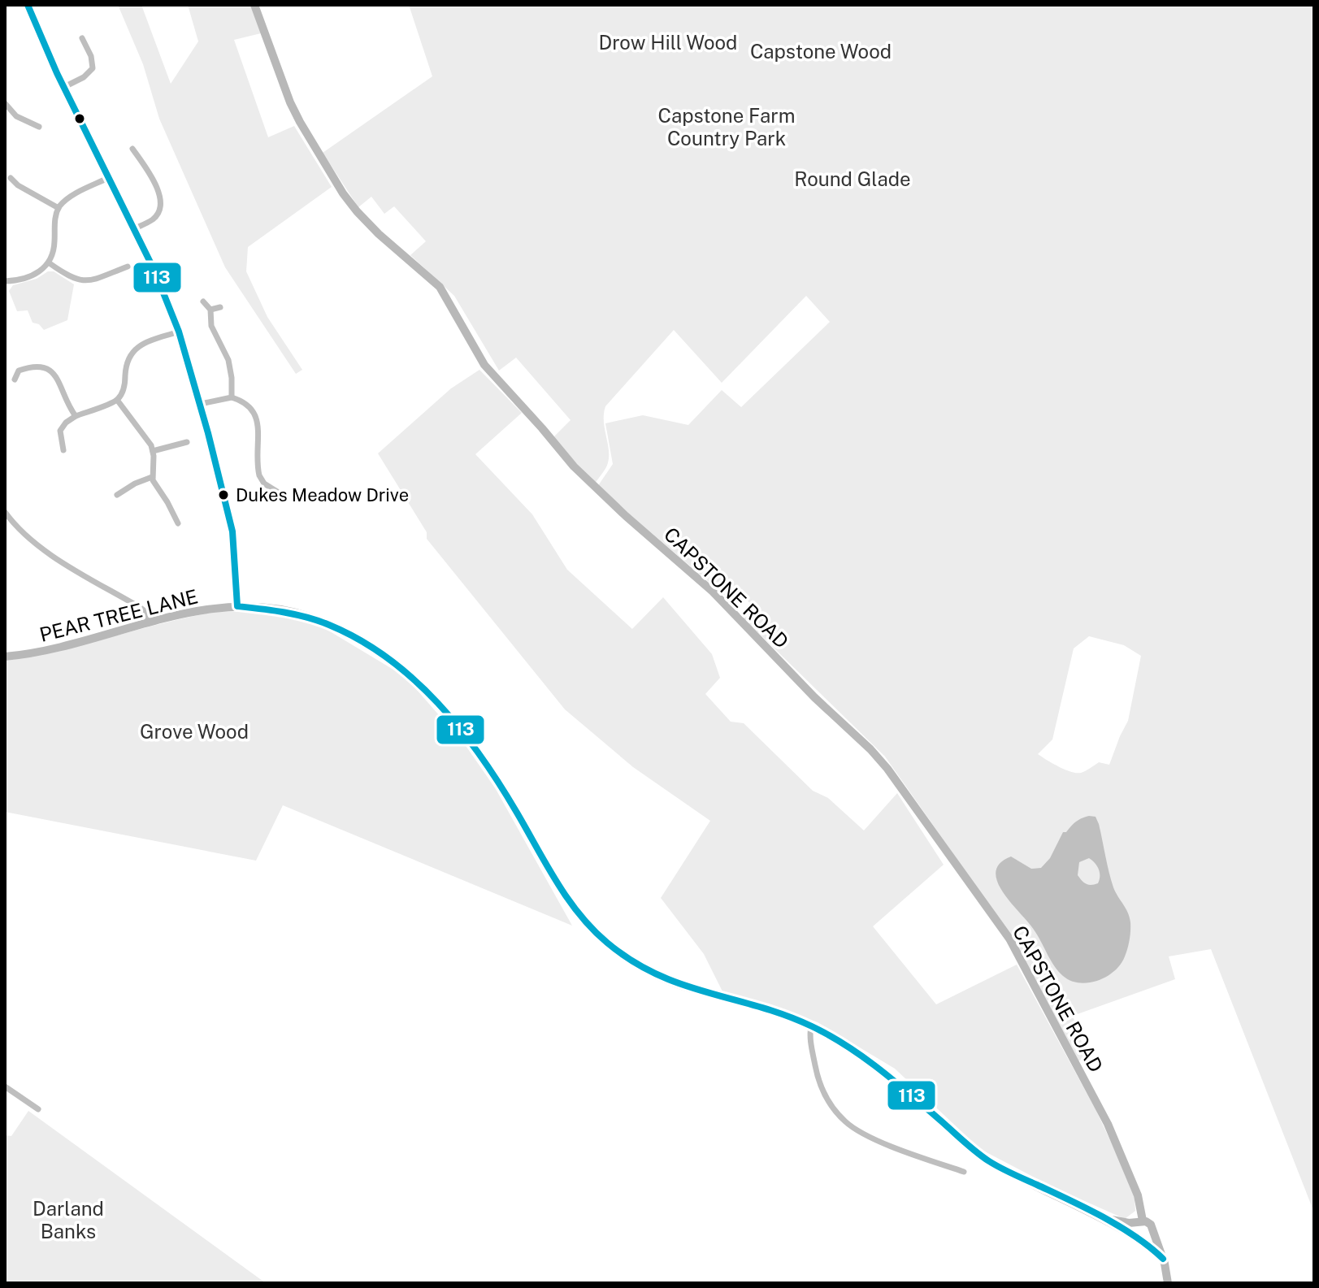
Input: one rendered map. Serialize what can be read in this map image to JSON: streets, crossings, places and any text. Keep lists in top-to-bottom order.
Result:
{
  "streets": {
    "street": ["CAPSTONE ROAD", "PEAR TREE LANE"]
  },
  "crossings": [
    ["CAPSTONE ROAD", "PEAR TREE LANE"]
  ],
  "parks": [
    "Drow Hill Wood",
    "Capstone Wood",
    "Capstone Farm Country Park",
    "Round Glade",
    "Grove Wood",
    "Darland Banks"
  ],
  "places": ["Dukes Meadow Drive"],
  "lines": ["transit line 113"]
}
